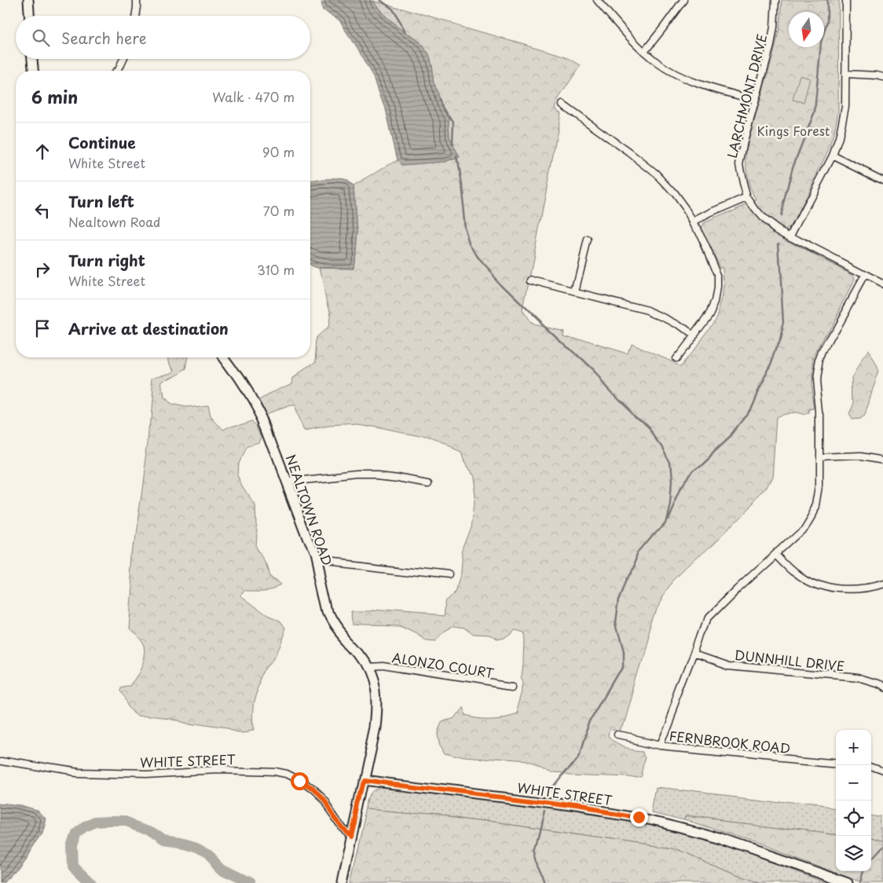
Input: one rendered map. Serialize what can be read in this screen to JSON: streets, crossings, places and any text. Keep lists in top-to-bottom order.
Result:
{
  "streets": {
    "street": [
      "LARCHMONT DRIVE",
      "NEALTOWN ROAD",
      "DUNNHILL DRIVE",
      "ALONZO COURT",
      "FERNBROOK ROAD",
      "WHITE STREET"
    ]
  },
  "crossings": [
    ["NEALTOWN ROAD", "ALONZO COURT"],
    ["NEALTOWN ROAD", "WHITE STREET"]
  ],
  "parks": ["Kings Forest"],
  "north": "bottom",
  "page": {
    "search": "Search here",
    "heading": ["6 min", "Walk · 470 m"],
    "list": [
      ["Continue", "White Street", "90 m"],
      ["Turn left", "Nealtown Road", "70 m"],
      ["Turn right", "White Street", "310 m"],
      "Arrive at destination"
    ],
    "map_buttons": ["+", "−"]
  }
}
